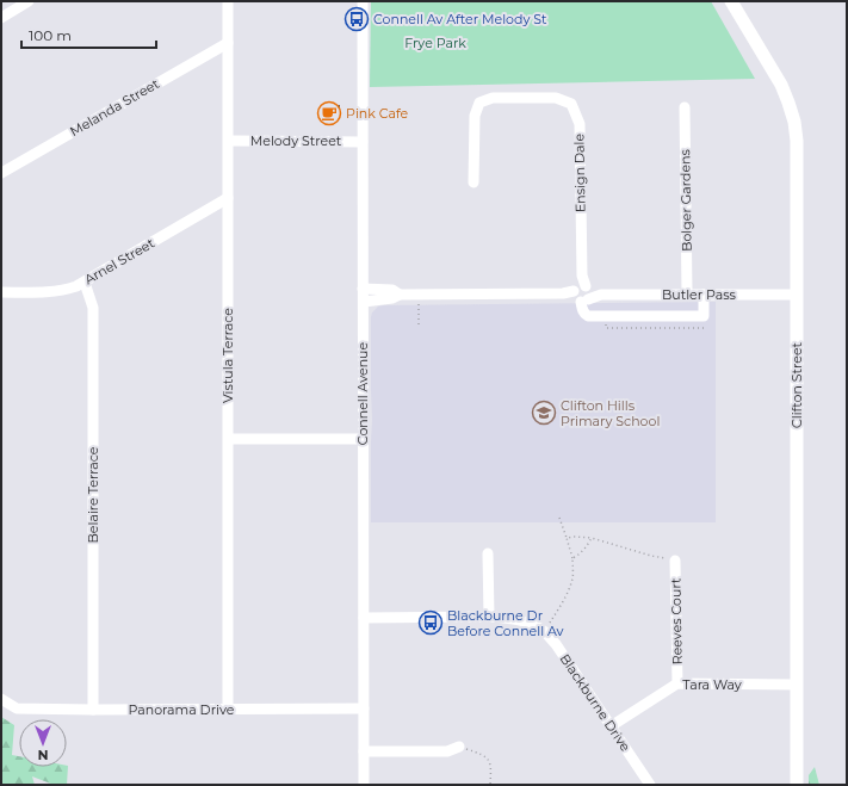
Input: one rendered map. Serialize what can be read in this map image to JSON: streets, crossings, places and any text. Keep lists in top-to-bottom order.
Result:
{
  "streets": {
    "main road": ["Clifton Street"],
    "street": [
      "Melanda Street",
      "Melody Street",
      "Ensign Dale",
      "Bolger Gardens",
      "Arnel Street",
      "Butler Pass",
      "Vistula Terrace",
      "Connell Avenue",
      "Belaire Terrace",
      "Reeves Court",
      "Tara Way",
      "Blackburne Drive",
      "Panorama Drive"
    ]
  },
  "crossings": [
    ["Melanda Street", "Vistula Terrace"],
    ["Melody Street", "Vistula Terrace"],
    ["Melody Street", "Connell Avenue"],
    ["Ensign Dale", "Butler Pass"],
    ["Bolger Gardens", "Butler Pass"],
    ["Arnel Street", "Vistula Terrace"],
    ["Arnel Street", "Belaire Terrace"],
    ["Butler Pass", "Clifton Street"],
    ["Butler Pass", "Connell Avenue"],
    ["Vistula Terrace", "Panorama Drive"],
    ["Clifton Street", "Tara Way"],
    ["Connell Avenue", "Blackburne Drive"],
    ["Connell Avenue", "Panorama Drive"],
    ["Belaire Terrace", "Panorama Drive"],
    ["Reeves Court", "Tara Way"],
    ["Tara Way", "Blackburne Drive"]
  ],
  "parks": ["Frye Park"],
  "places": {
    "bus stop": ["Connell Av After Melody St", "Blackburne Dr Before Connell Av"],
    "cafe": ["Pink Cafe"],
    "school or university": ["Clifton Hills Primary School"]
  },
  "scale_bar": "100 m",
  "north": "bottom"
}
